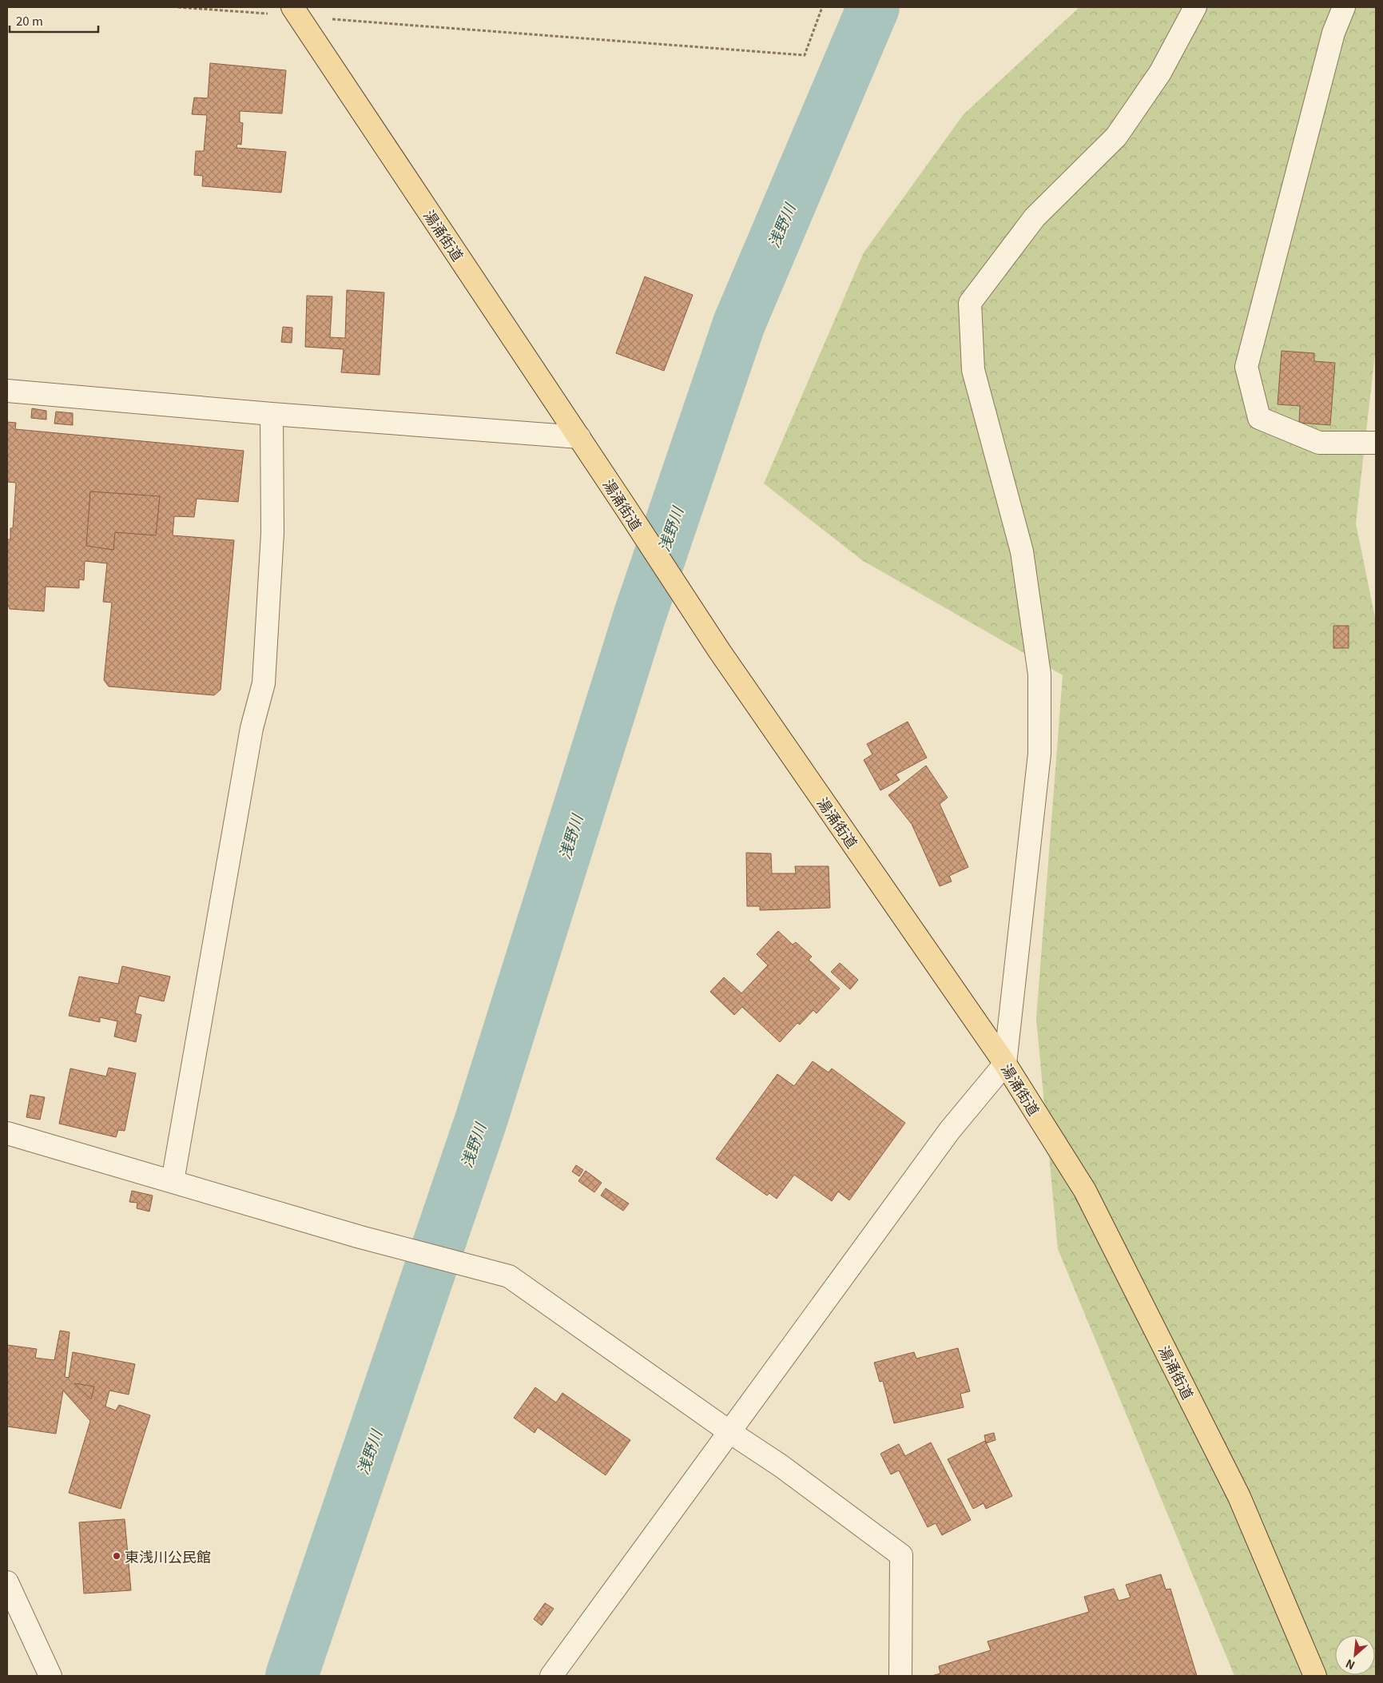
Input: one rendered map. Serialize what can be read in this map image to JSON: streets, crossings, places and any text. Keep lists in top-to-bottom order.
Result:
{
  "streets": {
    "main road": ["湯涌街道"]
  },
  "water": ["浅野川"],
  "places": ["東浅川公民館"],
  "scale_bar": "20 m",
  "north": "bottom left"
}
